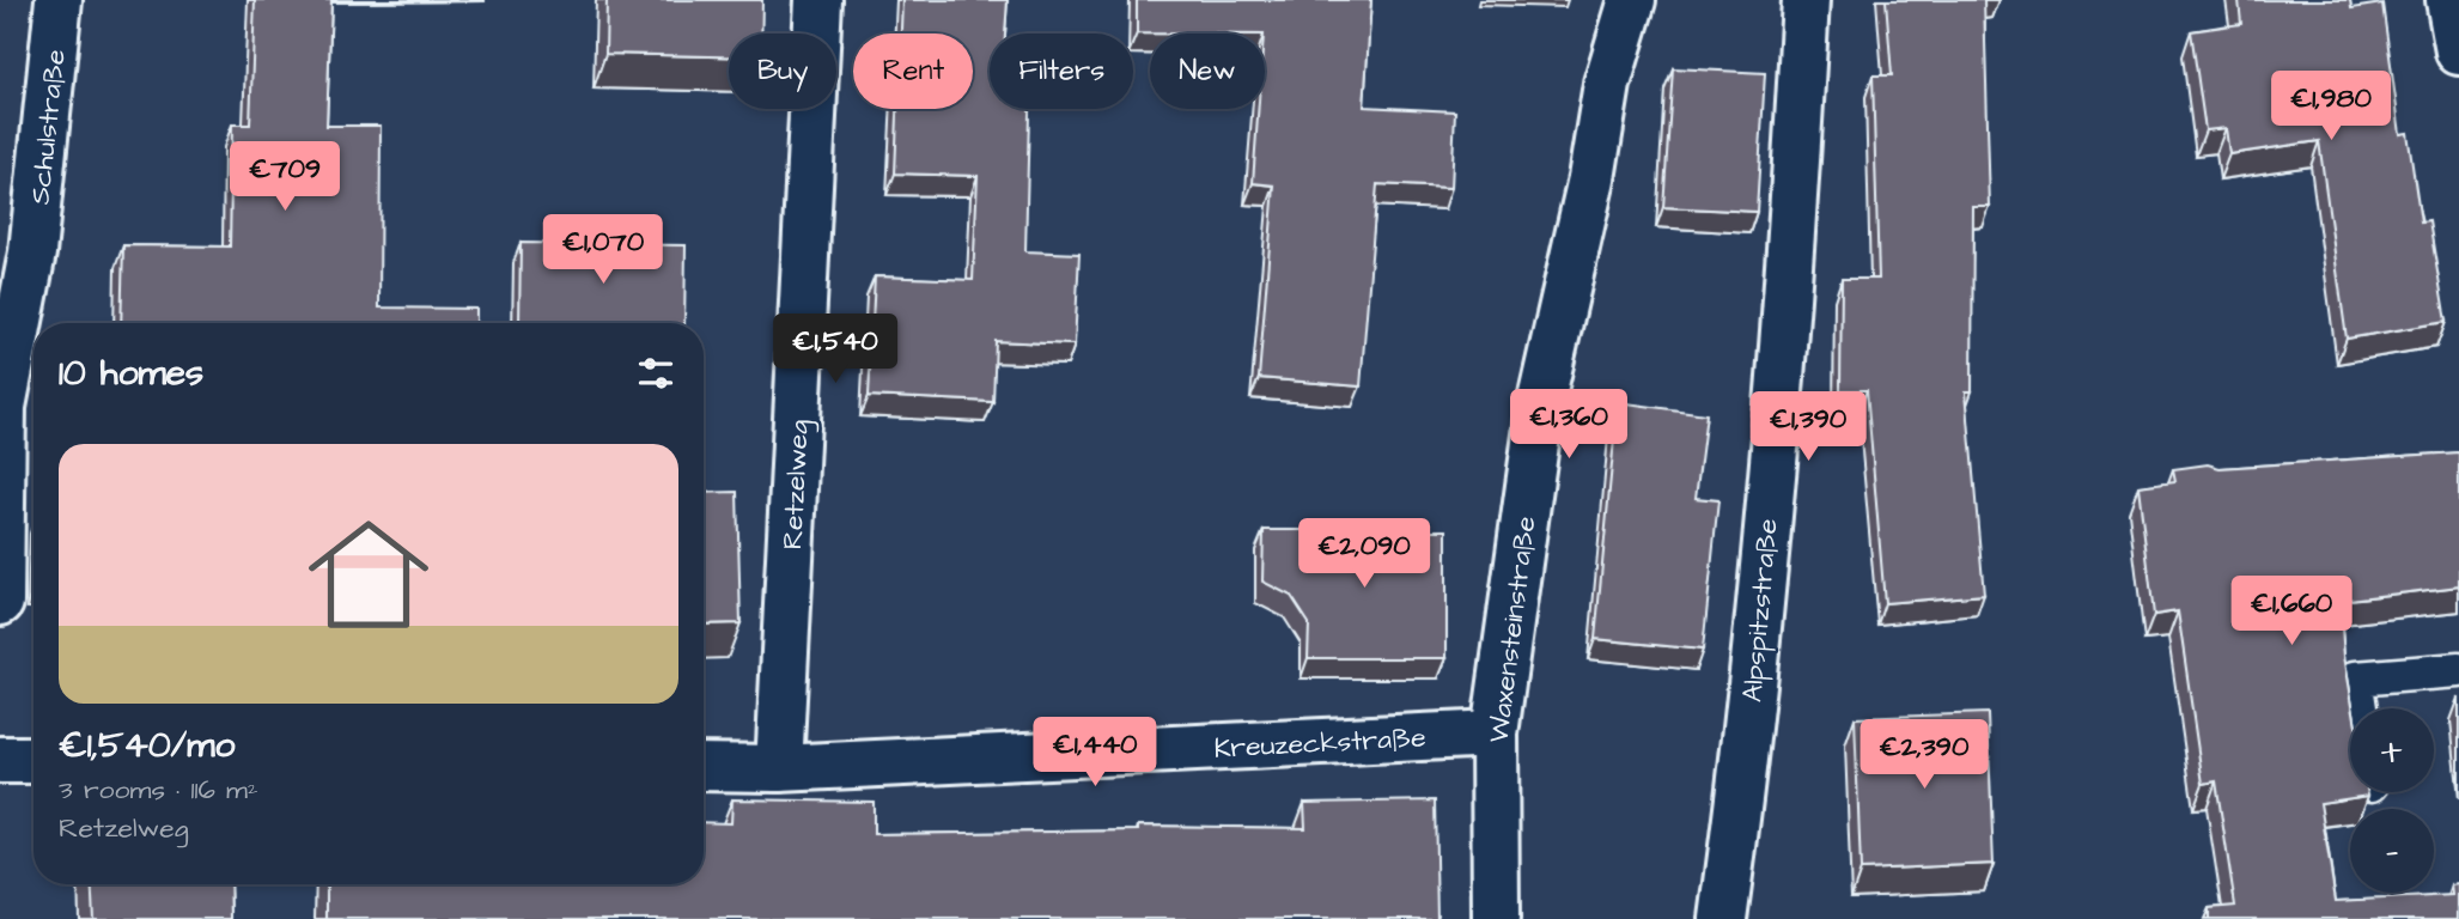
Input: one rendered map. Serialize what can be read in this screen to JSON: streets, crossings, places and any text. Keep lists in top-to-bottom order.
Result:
{
  "streets": {
    "street": [
      "Schulstraße",
      "Retzelweg",
      "Alpspitzstraße",
      "Waxensteinstraße",
      "Kreuzeckstraße"
    ]
  },
  "crossings": [
    ["Retzelweg", "Kreuzeckstraße"],
    ["Waxensteinstraße", "Kreuzeckstraße"]
  ],
  "page": {
    "chip": [
      "Buy",
      "Rent",
      "Filters",
      "New"
    ],
    "price": [
      "€1,980",
      "€709",
      "€1,070",
      "€1,540",
      "€1,360",
      "€1,390",
      "€2,090",
      "€1,660",
      "€1,440",
      "€2,390"
    ],
    "heading": "10 homes",
    "list": [
      {
        "name": "€1,540/mo",
        "note": "3 rooms · 116 m² · Retzelweg"
      }
    ],
    "map_buttons": ["+", "−"]
  }
}
